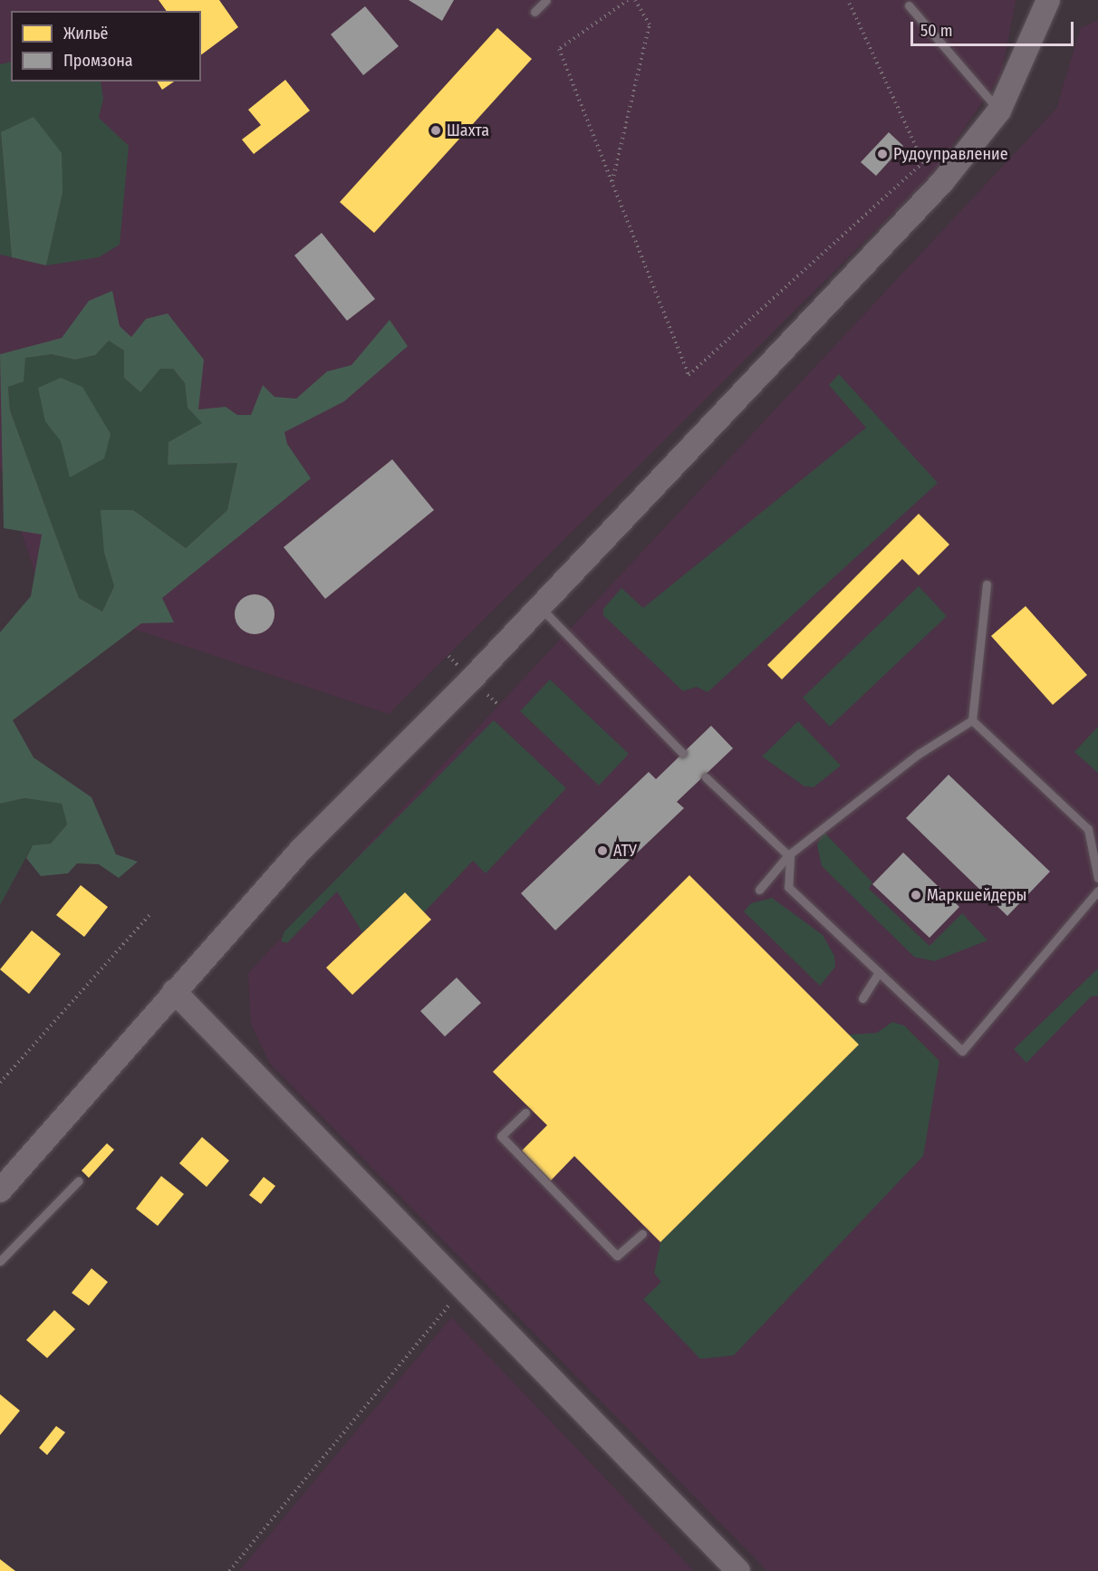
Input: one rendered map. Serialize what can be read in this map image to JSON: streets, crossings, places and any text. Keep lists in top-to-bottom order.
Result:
{
  "places": [
    "Шахта",
    "Рудоуправление",
    "АТУ",
    "Маркшейдеры"
  ],
  "legend": ["Жильё", "Промзона"],
  "scale_bar": "50 m"
}
